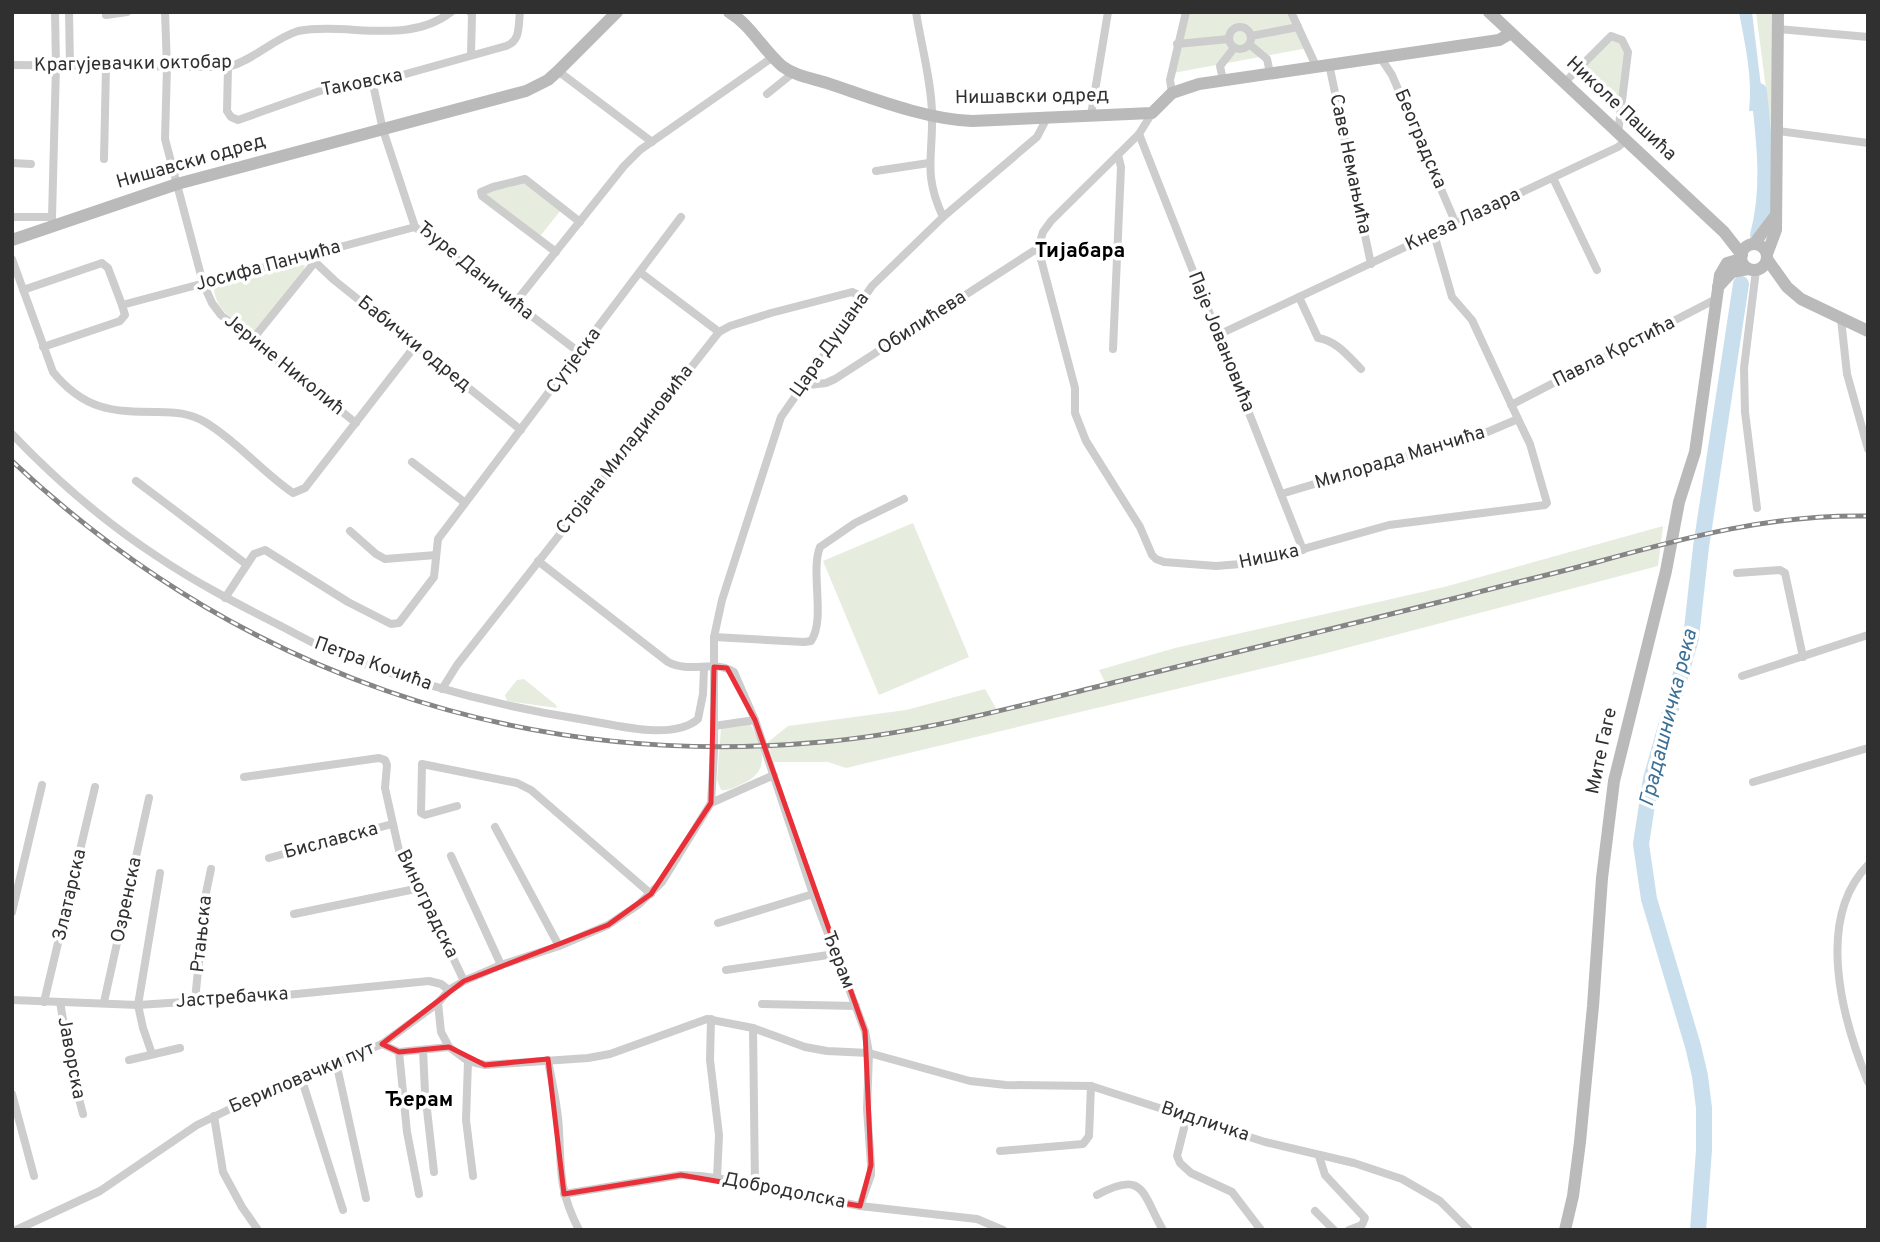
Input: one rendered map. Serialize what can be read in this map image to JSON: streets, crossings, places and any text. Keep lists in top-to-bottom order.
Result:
{
  "streets": {
    "street": [
      "Крагујевачки октобар",
      "Таковска",
      "Нишавски одред",
      "Николе Пашића",
      "Београдска",
      "Саве Немањића",
      "Кнеза Лазара",
      "Јосифа Панчића",
      "Ђуре Даничића",
      "Обилићева",
      "Паје Јовановића",
      "Бабички одред",
      "Цара Душана",
      "Павла Крстића",
      "Сутјеска",
      "Јерине Николић",
      "Стојана Миладиновића",
      "Милорада Манчића",
      "Нишка",
      "Петра Кочића",
      "Мите Гаге",
      "Биславска",
      "Златарска",
      "Озренска",
      "Виноградска",
      "Ртањска",
      "Ђерам",
      "Јастребачка",
      "Јаворска",
      "Бериловачки пут",
      "Видличка",
      "Добродолска"
    ]
  },
  "crossings": [
    ["Крагујевачки октобар", "Таковска"],
    ["Крагујевачки октобар", "Јерине Николић"],
    ["Нишавски одред", "Ђуре Даничића"],
    ["Нишавски одред", "Обилићева"],
    ["Нишавски одред", "Цара Душана"],
    ["Нишавски одред", "Јерине Николић"],
    ["Николе Пашића", "Кнеза Лазара"],
    ["Николе Пашића", "Мите Гаге"],
    ["Београдска", "Кнеза Лазара"],
    ["Саве Немањића", "Кнеза Лазара"],
    ["Кнеза Лазара", "Паје Јовановића"],
    ["Јосифа Панчића", "Ђуре Даничића"],
    ["Јосифа Панчића", "Бабички одред"],
    ["Јосифа Панчића", "Јерине Николић"],
    ["Ђуре Даничића", "Сутјеска"],
    ["Обилићева", "Паје Јовановића"],
    ["Обилићева", "Цара Душана"],
    ["Обилићева", "Нишка"],
    ["Паје Јовановића", "Милорада Манчића"],
    ["Паје Јовановића", "Нишка"],
    ["Бабички одред", "Сутјеска"],
    ["Цара Душана", "Петра Кочића"],
    ["Павла Крстића", "Мите Гаге"],
    ["Стојана Миладиновића", "Петра Кочића"],
    ["Милорада Манчића", "Нишка"],
    ["Биславска", "Виноградска"],
    ["Златарска", "Јастребачка"],
    ["Озренска", "Јастребачка"],
    ["Виноградска", "Бериловачки пут"],
    ["Ртањска", "Јастребачка"],
    ["Ђерам", "Видличка"],
    ["Ђерам", "Добродолска"],
    ["Јастребачка", "Јаворска"],
    ["Јастребачка", "Бериловачки пут"]
  ],
  "districts": ["Тијабара", "Ђерам"],
  "water": ["Градашничка река"]
}
